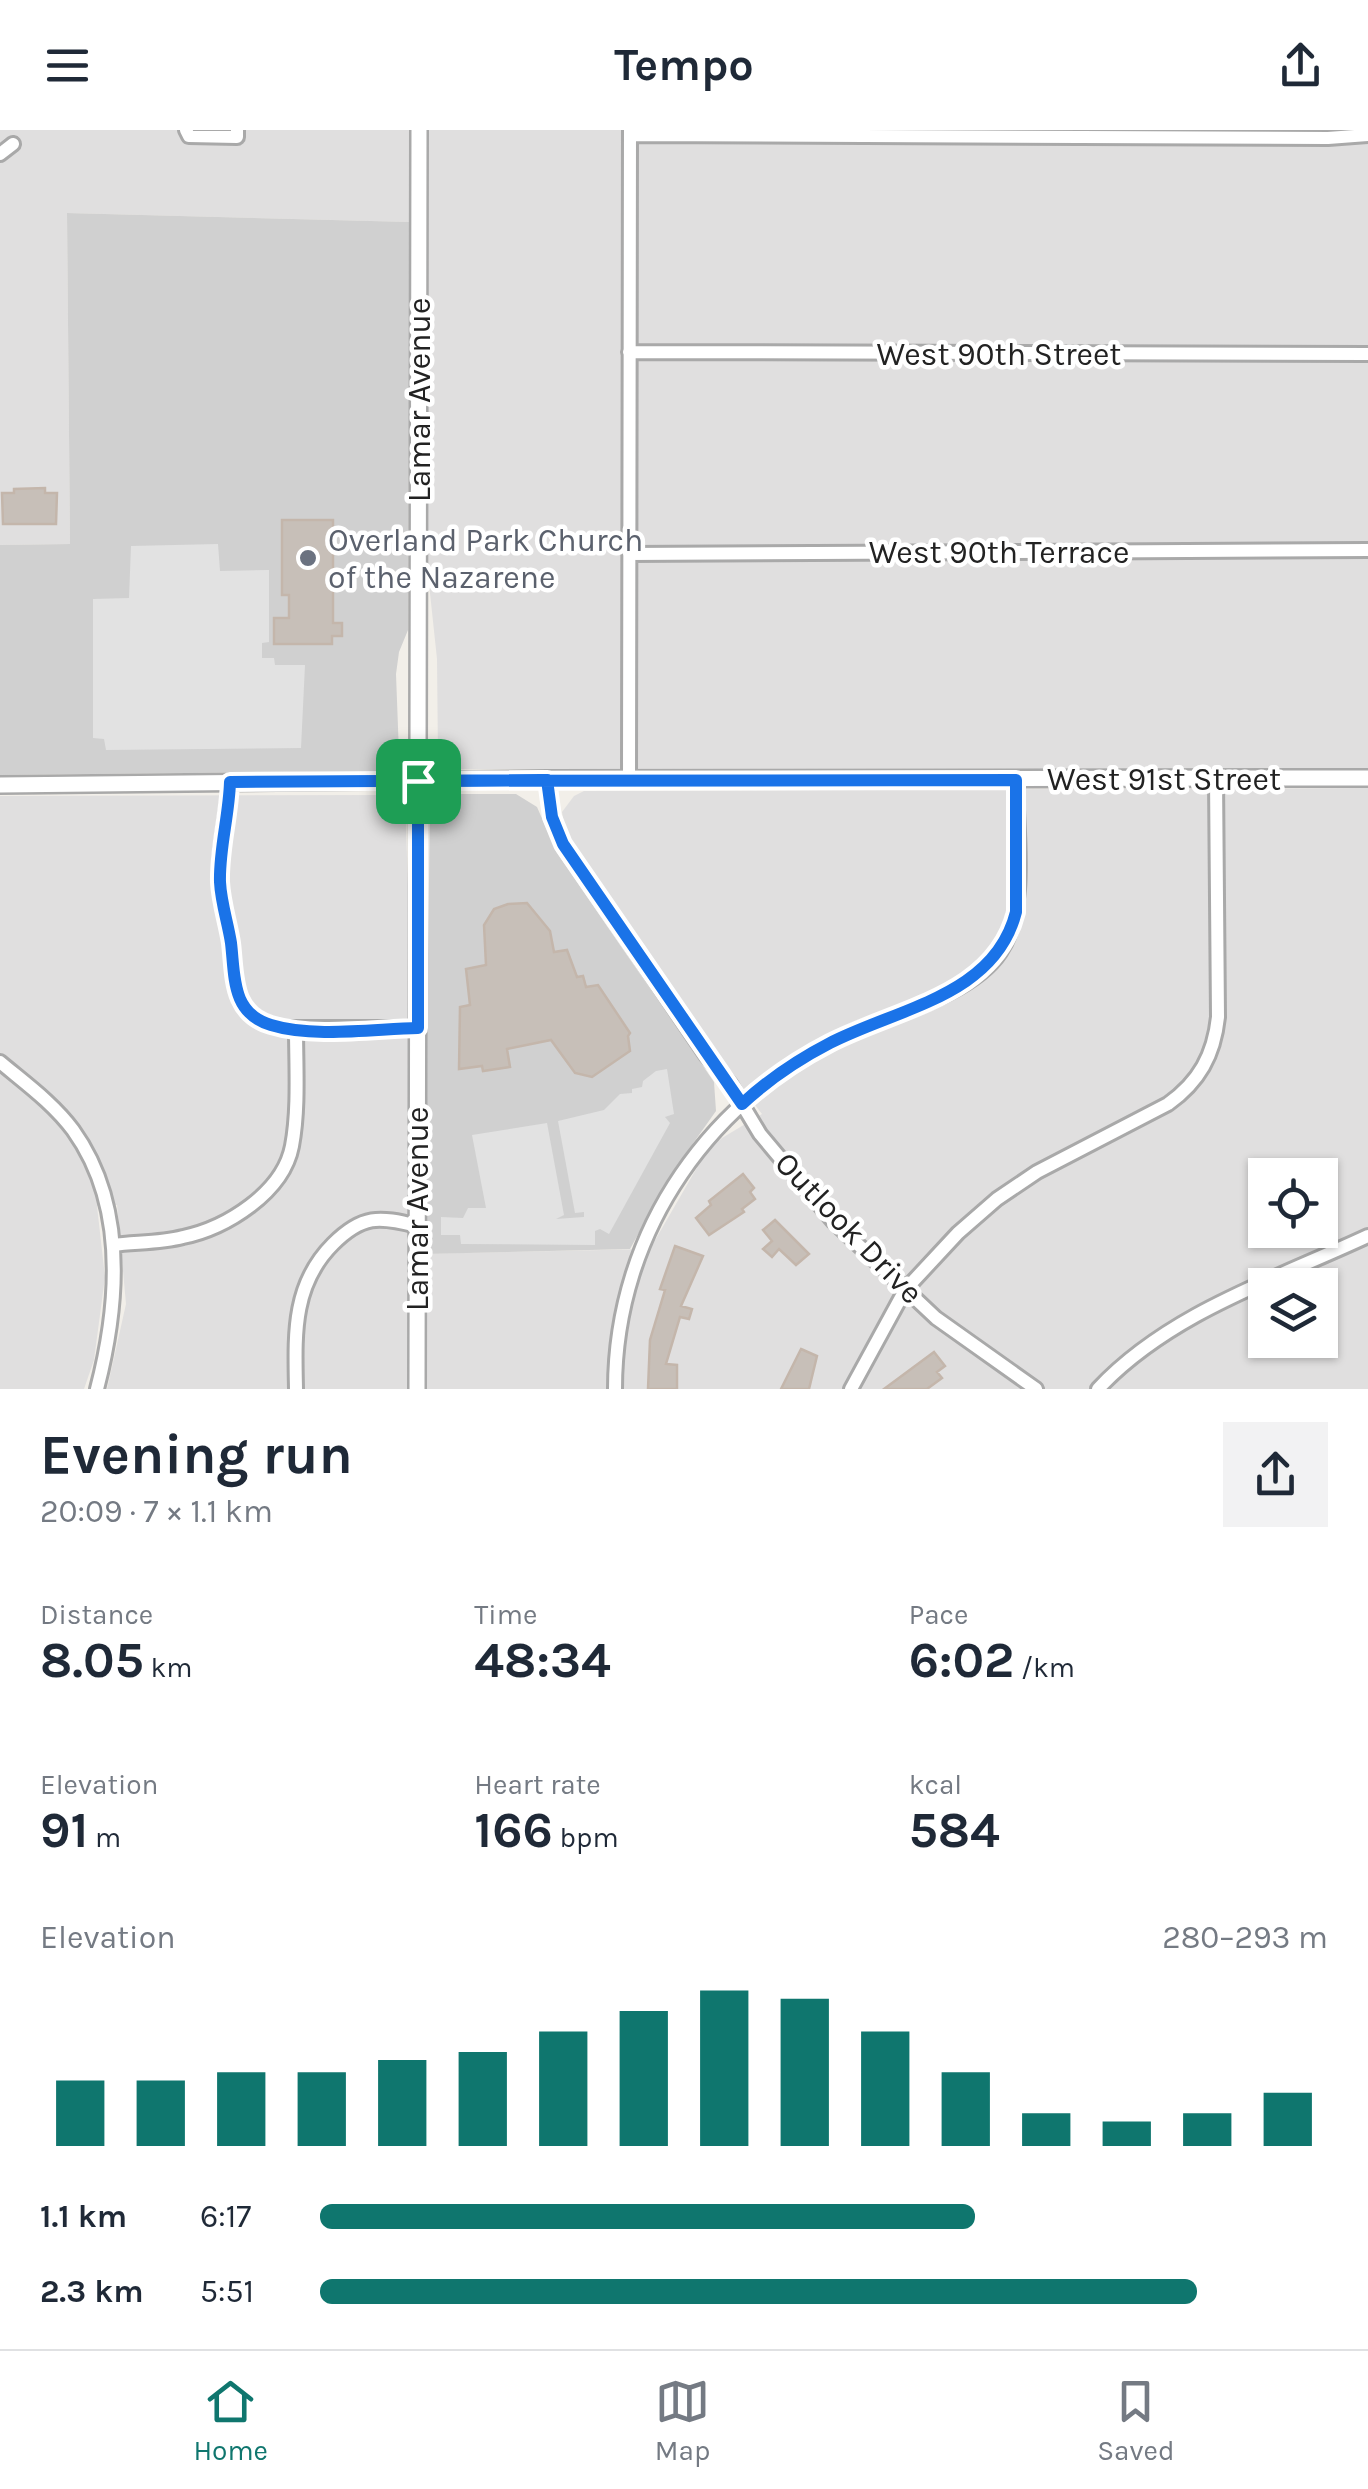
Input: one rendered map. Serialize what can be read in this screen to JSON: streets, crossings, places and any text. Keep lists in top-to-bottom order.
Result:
{
  "streets": {
    "street": [
      "West 90th Street",
      "Lamar Avenue",
      "West 90th Terrace",
      "West 91st Street",
      "Outlook Drive"
    ]
  },
  "crossings": [
    ["Lamar Avenue", "West 91st Street"],
    ["West 91st Street", "Outlook Drive"]
  ],
  "places": ["Overland Park Church of the Nazarene"],
  "page": {
    "header": "Tempo",
    "heading": ["Evening run", "20:09 · 7 × 1.1 km"],
    "stats": [
      ["Distance", "8.05 km"],
      ["Time", "48:34"],
      ["Pace", "6:02 /km"],
      ["Elevation", "91 m"],
      ["Heart rate", "166 bpm"],
      ["kcal", "584"]
    ],
    "chart": ["Elevation", "280–293 m"],
    "list": [
      {
        "name": "1.1 km",
        "note": "6:17"
      },
      {
        "name": "2.3 km",
        "note": "5:51"
      }
    ],
    "tabs": ["Home", "Map", "Saved"]
  }
}
